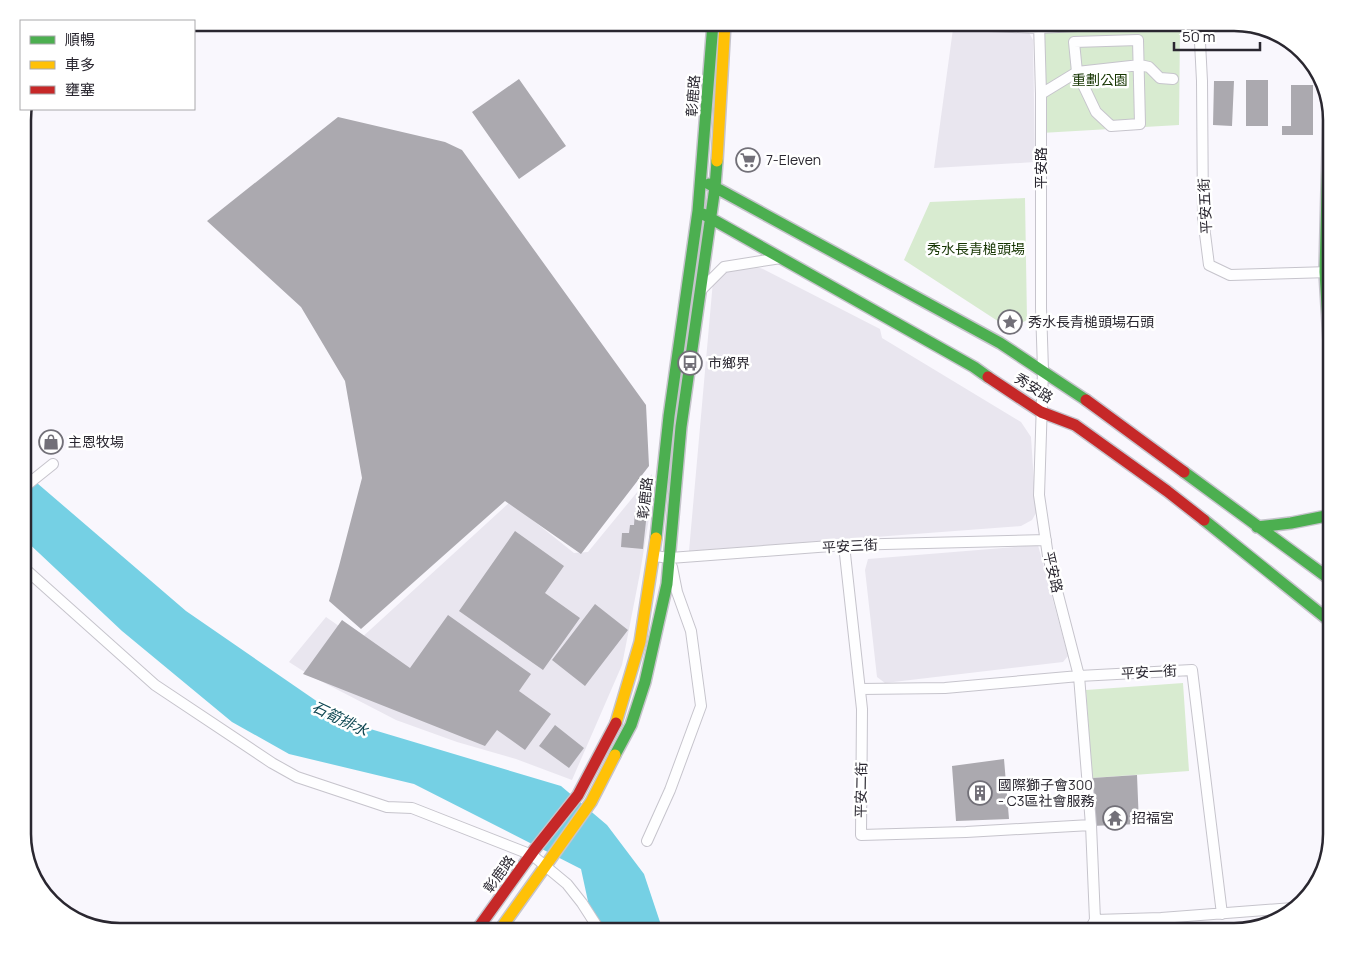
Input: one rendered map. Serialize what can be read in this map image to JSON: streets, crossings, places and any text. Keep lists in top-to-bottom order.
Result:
{
  "streets": {
    "main road": ["彰鹿路", "秀安路"],
    "street": [
      "平安路",
      "平安五街",
      "平安三街",
      "平安一街",
      "平安二街"
    ]
  },
  "crossings": [
    ["彰鹿路", "秀安路"],
    ["彰鹿路", "平安三街"],
    ["平安路", "秀安路"],
    ["平安路", "平安三街"],
    ["平安路", "平安一街"],
    ["平安路", "平安二街"],
    ["平安三街", "平安二街"],
    ["平安一街", "平安二街"]
  ],
  "water": ["石筍排水"],
  "parks": ["重劃公園", "秀水長青槌頭場"],
  "places": {
    "supermarket": ["7-Eleven"],
    "place": ["秀水長青槌頭場石頭"],
    "bus stop": ["市鄉界"],
    "shop": ["主恩牧場"],
    "building": ["國際獅子會300 - C3區社會服務"],
    "temple": ["招福宮"]
  },
  "legend": ["順暢", "車多", "壅塞"],
  "scale_bar": "50 m"
}
